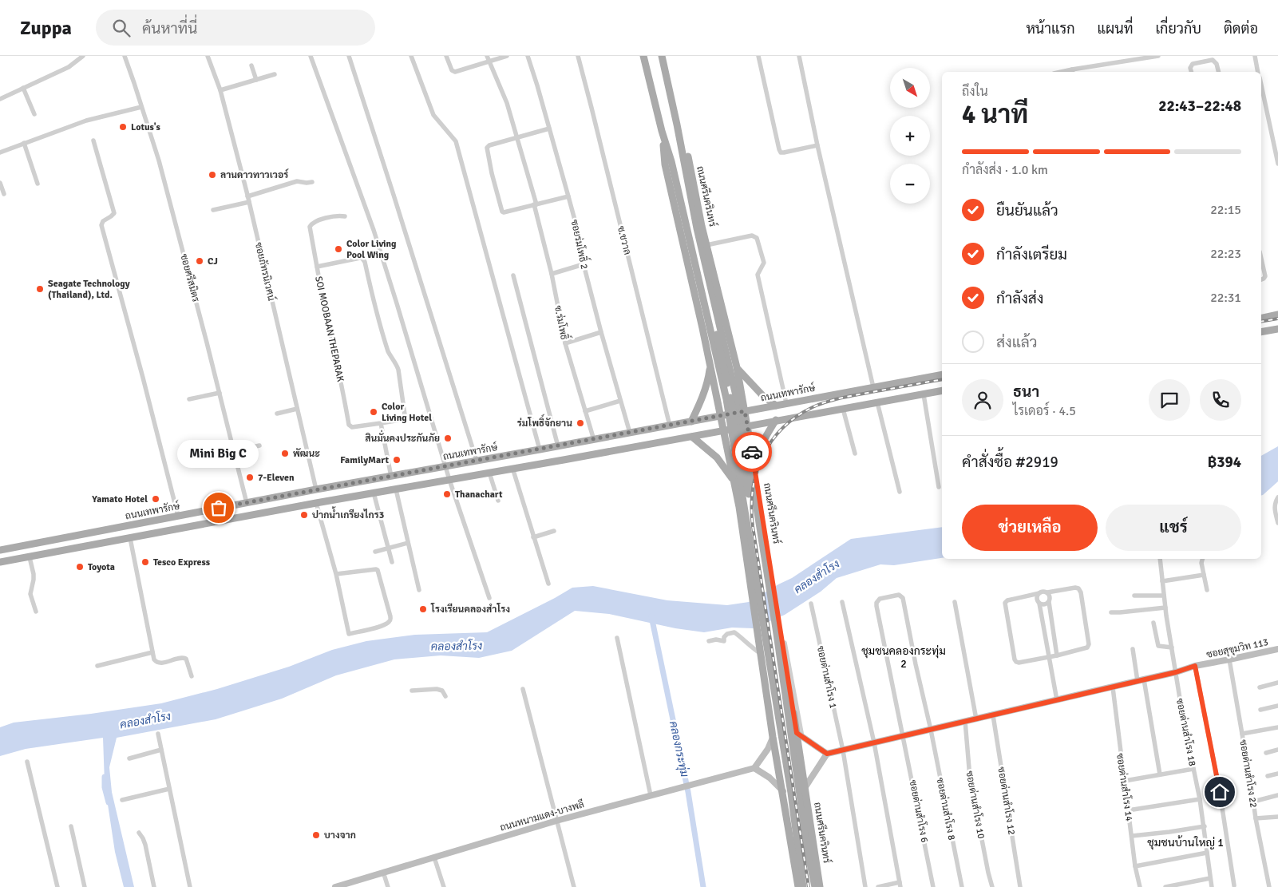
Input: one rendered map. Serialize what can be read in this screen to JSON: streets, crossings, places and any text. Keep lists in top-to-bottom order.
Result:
{
  "streets": {
    "main road": [
      "ถนนศรีนครินทร์",
      "ถนนเทพารักษ์",
      "ซอยสุขุมวิท 113",
      "ถนนหนามแดง-บางพลี"
    ],
    "street": [
      "ซ.ชวาล",
      "ซอยร่มโพธิ์ 2",
      "ซอยภัทรนิเวศน์",
      "ซอยศรีสมิตร",
      "ซ.ร่มโพธิ์",
      "SOI MOOBAAN THEPARAK",
      "ซอยด่านสำโรง 1",
      "ซอยด่านสำโรง 18",
      "ซอยด่านสำโรง 22",
      "ซอยด่านสำโรง 14",
      "ซอยด่านสำโรง 12",
      "ซอยด่านสำโรง 10",
      "ซอยด่านสำโรง 8",
      "ซอยด่านสำโรง 6"
    ]
  },
  "crossings": [
    ["ถนนศรีนครินทร์", "ถนนเทพารักษ์"],
    ["ซ.ชวาล", "ถนนเทพารักษ์"],
    ["ซอยร่มโพธิ์ 2", "ถนนเทพารักษ์"],
    ["ซอยภัทรนิเวศน์", "ถนนเทพารักษ์"],
    ["ซอยศรีสมิตร", "ถนนเทพารักษ์"],
    ["ซ.ร่มโพธิ์", "ถนนเทพารักษ์"],
    ["ซอยสุขุมวิท 113", "ซอยด่านสำโรง 1"],
    ["ซอยสุขุมวิท 113", "ซอยด่านสำโรง 18"],
    ["ซอยสุขุมวิท 113", "ซอยด่านสำโรง 22"],
    ["ซอยสุขุมวิท 113", "ซอยด่านสำโรง 14"],
    ["ซอยสุขุมวิท 113", "ซอยด่านสำโรง 12"],
    ["ซอยสุขุมวิท 113", "ซอยด่านสำโรง 10"],
    ["ซอยสุขุมวิท 113", "ซอยด่านสำโรง 8"],
    ["ซอยสุขุมวิท 113", "ซอยด่านสำโรง 6"],
    ["ซอยด่านสำโรง 8", "ซอยด่านสำโรง 6"]
  ],
  "districts": ["ชุมชนคลองกระทุ่ม 2", "ชุมชนบ้านใหญ่ 1"],
  "water": ["คลองสำโรง", "คลองกระทุ่ม"],
  "places": [
    "Lotus's",
    "ลานดาวทาวเวอร์",
    "Color Living Pool Wing",
    "CJ",
    "Seagate Technology (Thailand), Ltd.",
    "Color Living Hotel",
    "ร่มโพธิ์จักยาน",
    "สินมั่นคงประกันภัย",
    "พัฒนะ",
    "FamilyMart",
    "7-Eleven",
    "Thanachart",
    "Yamato Hotel",
    "Mini Big C",
    "ปากน้ำเกรียงไกร3",
    "Tesco Express",
    "Toyota",
    "โรงเรียนคลองสำโรง",
    "บางจาก"
  ],
  "north": "bottom right",
  "page": {
    "header": "Zuppa",
    "search": "ค้นหาที่นี่",
    "nav": [
      "หน้าแรก",
      "แผนที่",
      "เกี่ยวกับ",
      "ติดต่อ"
    ],
    "map_buttons": ["+", "−"],
    "heading": ["4 นาที", "ถึงใน", "22:43–22:48"],
    "panel": [
      "ธนา",
      "ไรเดอร์ · 4.5",
      "คำสั่งซื้อ #2919",
      "฿394"
    ],
    "bar": "กำลังส่ง · 1.0 km",
    "list": [
      ["ยืนยันแล้ว", "22:15"],
      ["กำลังเตรียม", "22:23"],
      ["กำลังส่ง", "22:31"],
      "ส่งแล้ว"
    ],
    "bubble": "Mini Big C",
    "buttons": ["ช่วยเหลือ", "แชร์"]
  }
}
